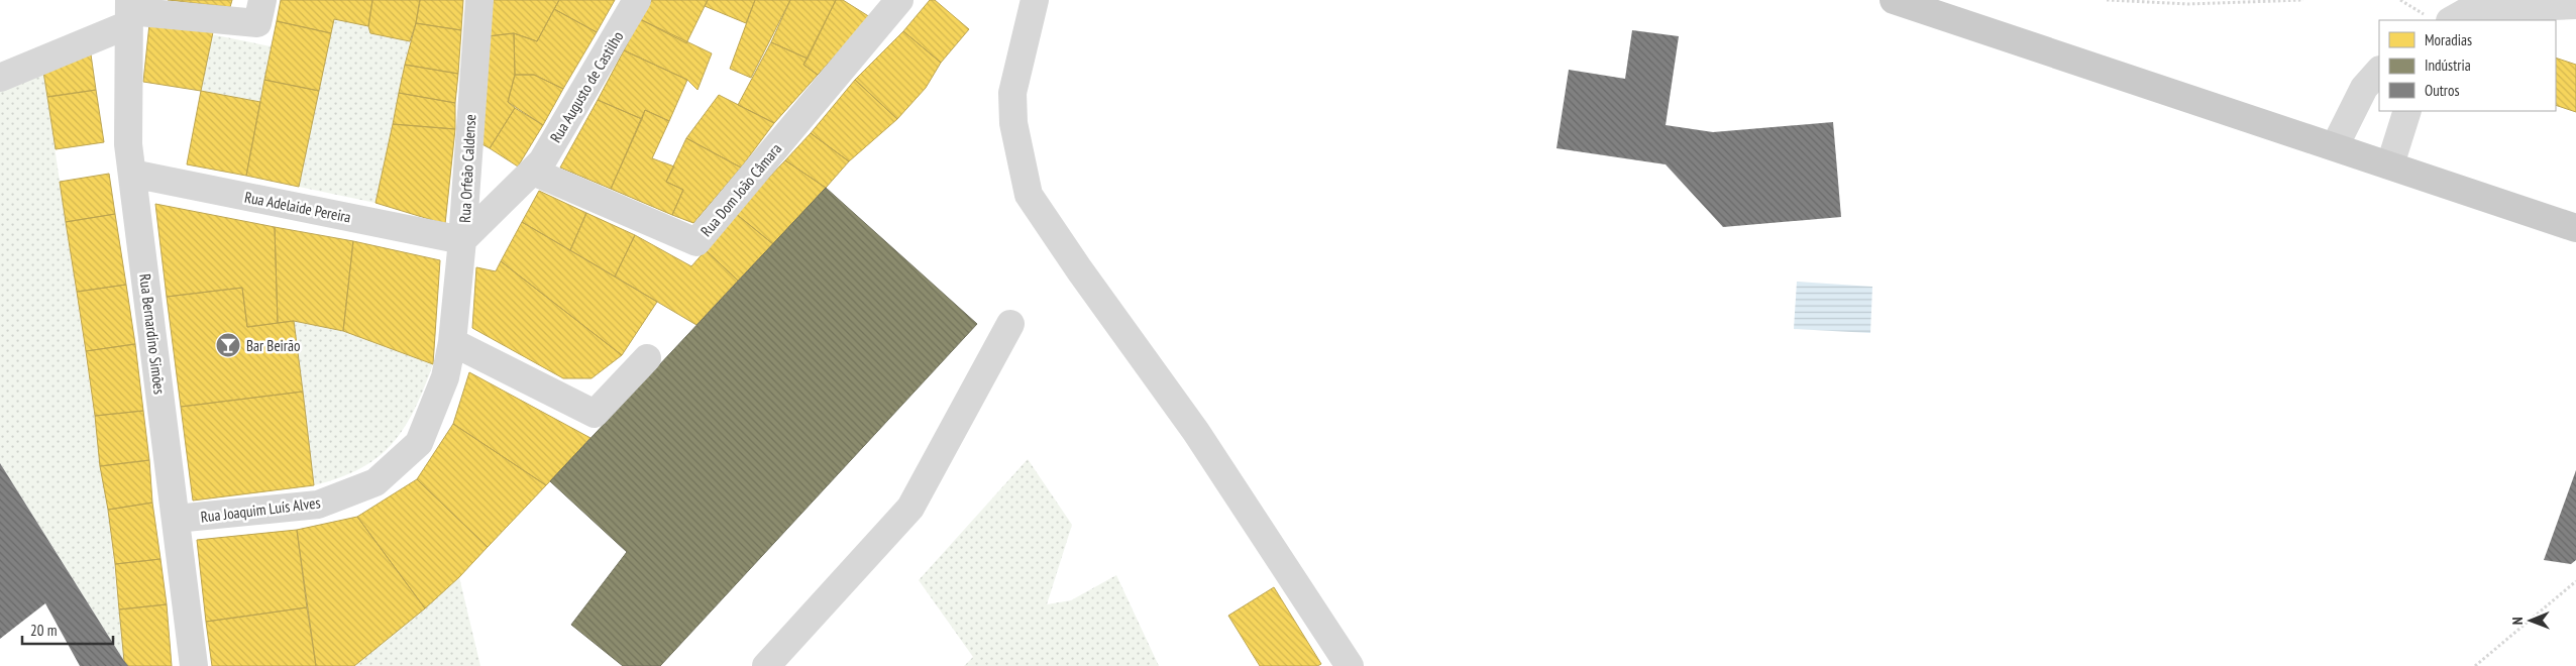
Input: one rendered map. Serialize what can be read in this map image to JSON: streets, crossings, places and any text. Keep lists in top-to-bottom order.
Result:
{
  "streets": {
    "street": [
      "Rua Augusto de Castilho",
      "Rua Orfeão Caldense",
      "Rua Dom João Câmara",
      "Rua Adelaide Pereira",
      "Rua Bernardino Simões",
      "Rua Joaquim Luís Alves"
    ]
  },
  "crossings": [
    ["Rua Augusto de Castilho", "Rua Orfeão Caldense"],
    ["Rua Augusto de Castilho", "Rua Dom João Câmara"],
    ["Rua Orfeão Caldense", "Rua Dom João Câmara"],
    ["Rua Orfeão Caldense", "Rua Adelaide Pereira"],
    ["Rua Orfeão Caldense", "Rua Joaquim Luís Alves"],
    ["Rua Adelaide Pereira", "Rua Bernardino Simões"],
    ["Rua Adelaide Pereira", "Rua Joaquim Luís Alves"],
    ["Rua Bernardino Simões", "Rua Joaquim Luís Alves"]
  ],
  "places": {
    "bar": ["Bar Beirão"]
  },
  "legend": ["Moradias", "Indústria", "Outros"],
  "scale_bar": "20 m",
  "north": "left"
}
